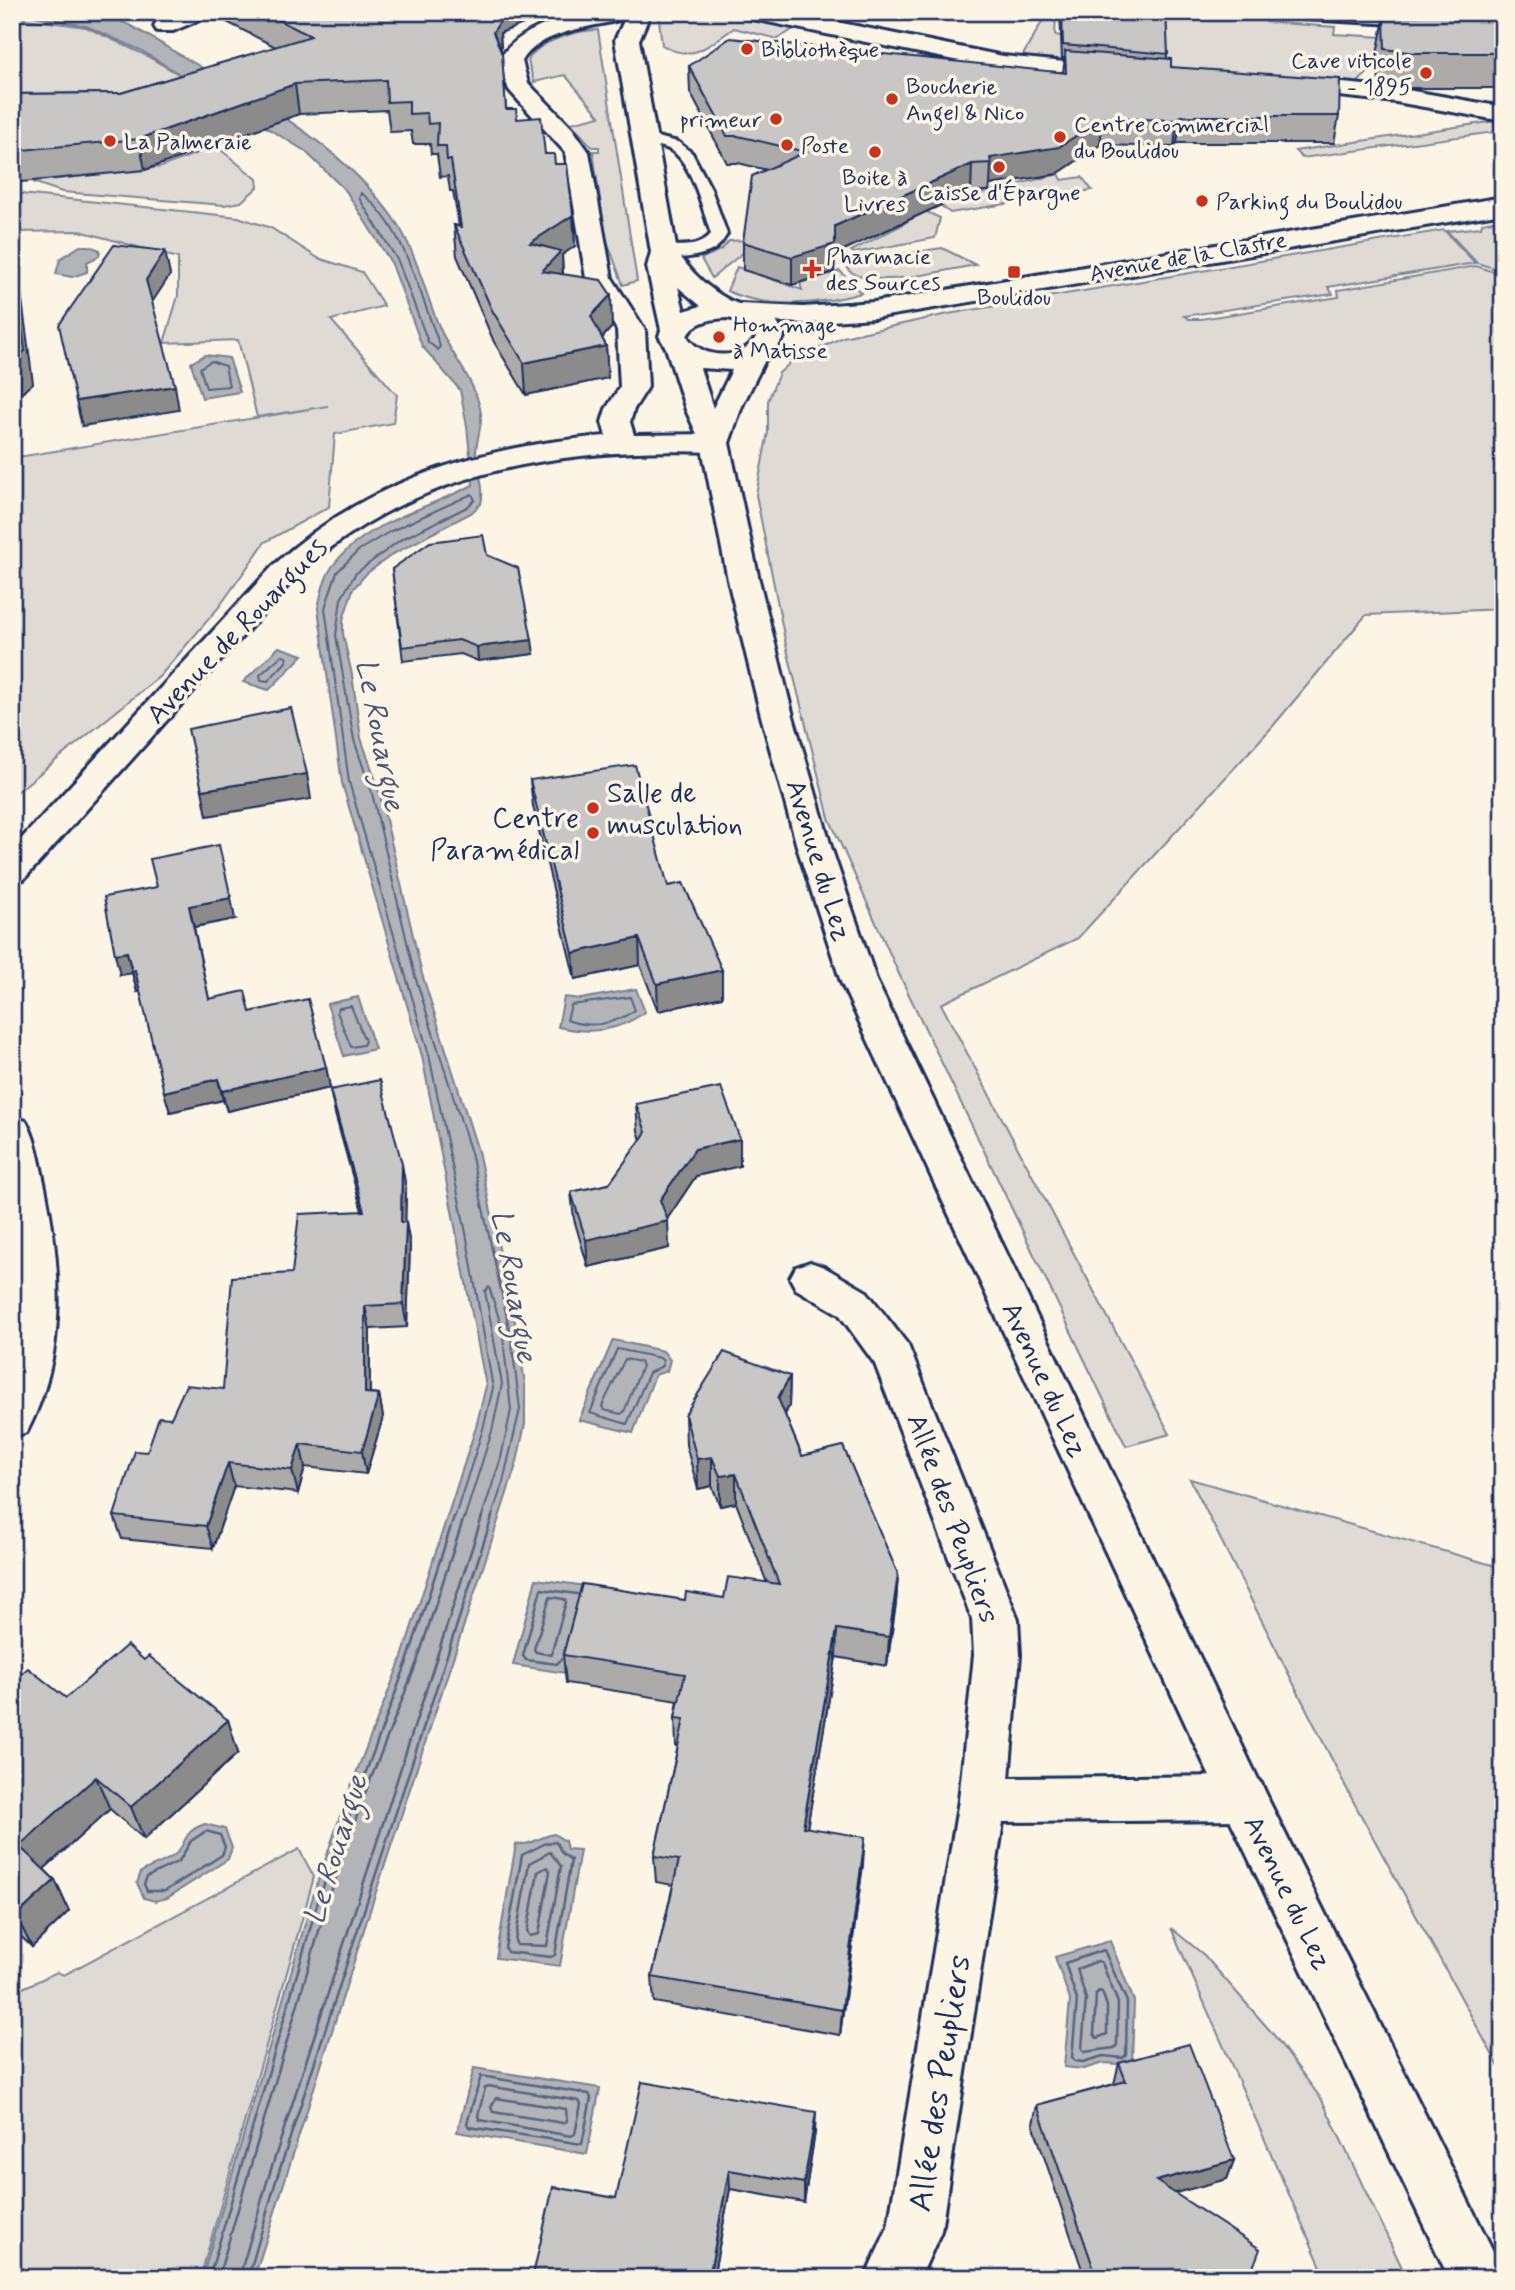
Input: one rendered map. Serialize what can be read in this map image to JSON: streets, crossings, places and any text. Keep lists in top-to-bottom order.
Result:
{
  "streets": {
    "street": [
      "Avenue de la Clastre",
      "Avenue de Rouargues",
      "Avenue du Lez",
      "Allée des Peupliers"
    ]
  },
  "crossings": [
    ["Avenue de la Clastre", "Avenue du Lez"],
    ["Avenue de Rouargues", "Avenue du Lez"]
  ],
  "water": ["Le Rouargue"],
  "places": {
    "other": [
      "Bibliothèque",
      "Cave viticole - 1895",
      "Boucherie Angel & Nico",
      "primeur",
      "Centre commercial du Boulidou",
      "La Palmeraie",
      "Poste",
      "Boite à Livres",
      "Caisse d'Épargne",
      "Parking du Boulidou",
      "Hommage à Matisse",
      "Salle de musculation",
      "Centre Paramédical"
    ],
    "health": ["Pharmacie des Sources"],
    "transit": ["Boulidou"]
  }
}
